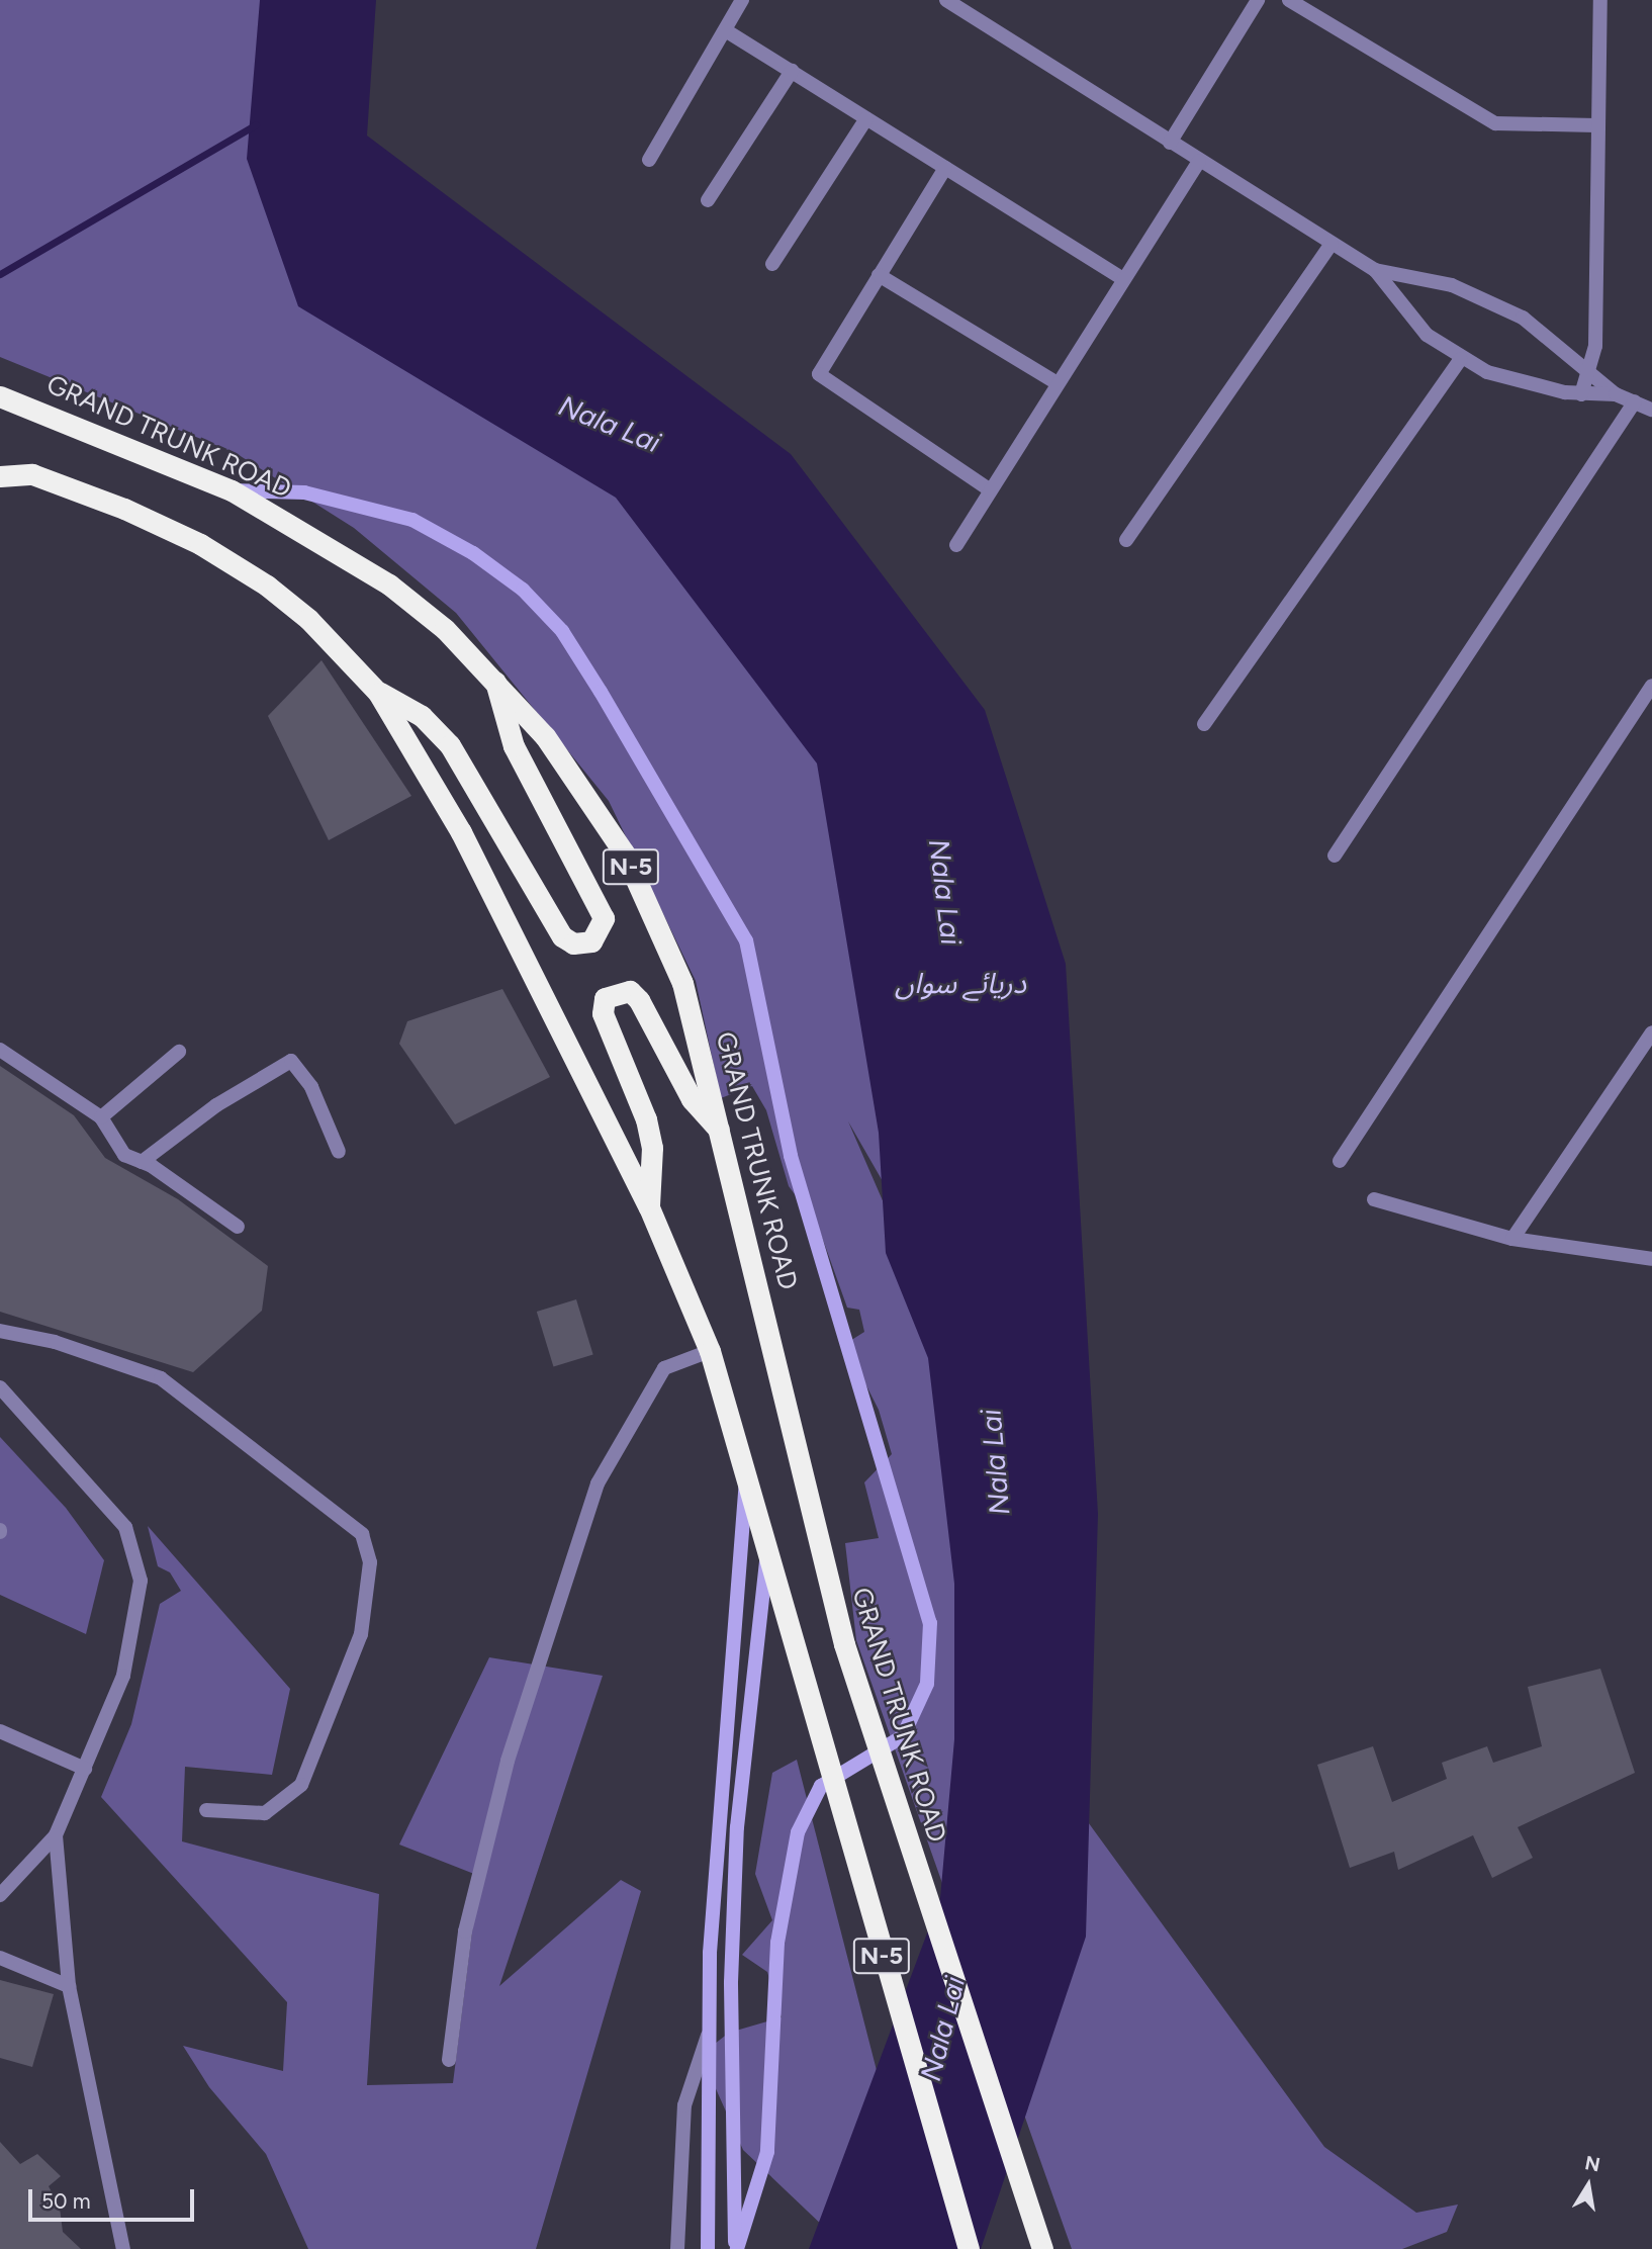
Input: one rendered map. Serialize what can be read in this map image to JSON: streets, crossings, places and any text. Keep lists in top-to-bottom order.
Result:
{
  "streets": {
    "highway": ["GRAND TRUNK ROAD", "N-5"]
  },
  "water": ["Nala Lai", "دریائے سواں"],
  "scale_bar": "50 m",
  "north": "top"
}
